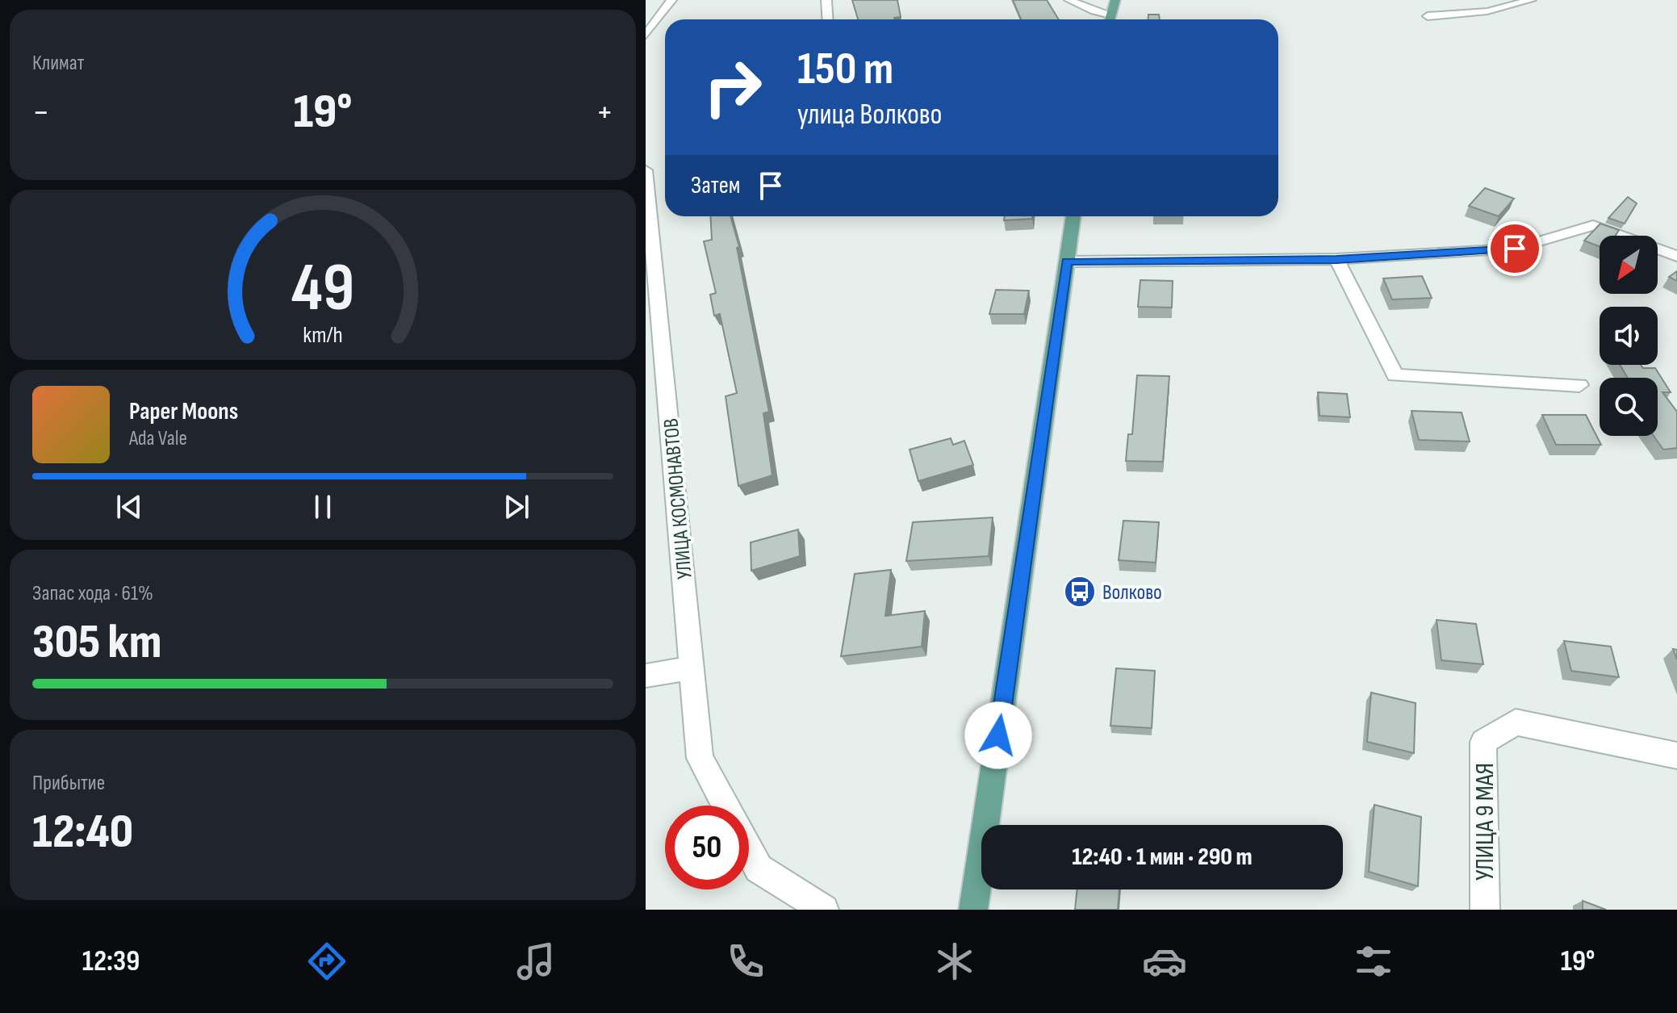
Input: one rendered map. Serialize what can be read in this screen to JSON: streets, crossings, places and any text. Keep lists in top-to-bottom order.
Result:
{
  "streets": {
    "street": ["УЛИЦА КОСМОНАВТОВ", "УЛИЦА 9 МАЯ"]
  },
  "places": {
    "bus stop": ["Волково"]
  },
  "north": "bottom left",
  "page": {
    "tile": [
      "Климат",
      ["Запас хода · 61%", "305 km"],
      ["Прибытие", "12:40"]
    ],
    "turn": ["150 m", "улица Волково"],
    "heat": ["−", "19°", "+"],
    "then": "Затем",
    "song": ["Paper Moons", "Ada Vale"],
    "limit": "50",
    "trip": "12:40 · 1 мин · 290 m",
    "tabs": ["12:39", "19°"],
    "gauge": ["49", "km/h"]
  }
}
